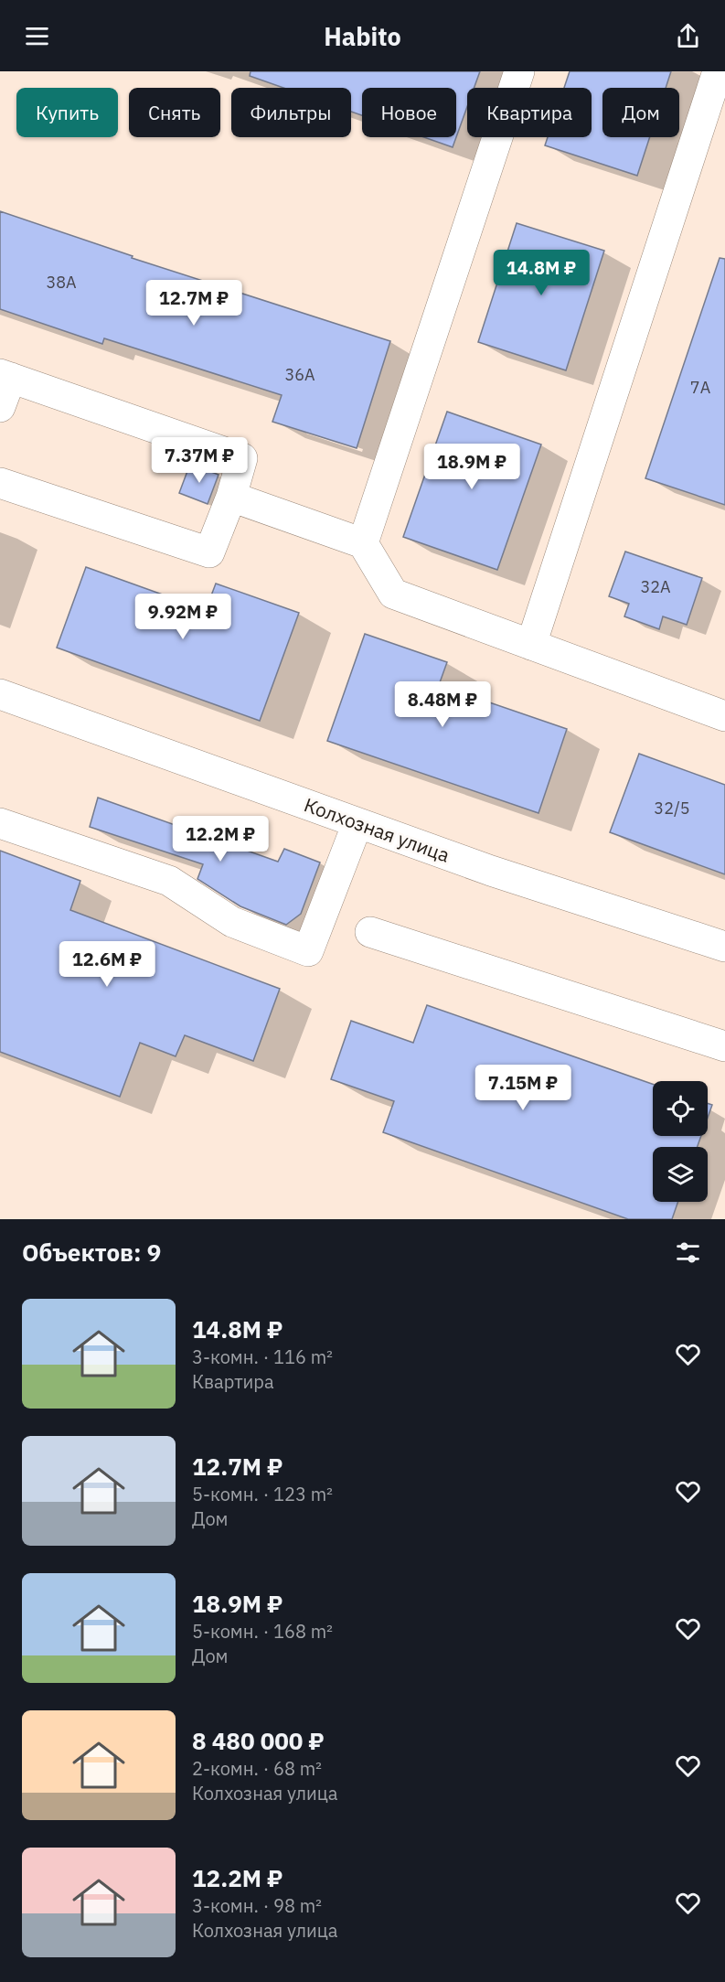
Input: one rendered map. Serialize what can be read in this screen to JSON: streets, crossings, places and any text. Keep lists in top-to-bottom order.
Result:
{
  "streets": {
    "street": ["Колхозная улица"]
  },
  "house_numbers": [
    "38А",
    "36А",
    "7А",
    "32А",
    "32/5"
  ],
  "page": {
    "header": "Habito",
    "chip": [
      "Купить",
      "Снять",
      "Фильтры",
      "Новое",
      "Квартира",
      "Дом"
    ],
    "price": [
      "14.8M ₽",
      "12.7M ₽",
      "7.37M ₽",
      "18.9M ₽",
      "9.92M ₽",
      "8.48M ₽",
      "12.2M ₽",
      "12.6M ₽",
      "7.15M ₽"
    ],
    "heading": "Объектов: 9",
    "list": [
      {
        "name": "14.8M ₽",
        "note": "3-комн. · 116 m² · Квартира"
      },
      {
        "name": "12.7M ₽",
        "note": "5-комн. · 123 m² · Дом"
      },
      {
        "name": "18.9M ₽",
        "note": "5-комн. · 168 m² · Дом"
      },
      {
        "name": "8 480 000 ₽",
        "note": "2-комн. · 68 m² · Колхозная улица"
      },
      {
        "name": "12.2M ₽",
        "note": "3-комн. · 98 m² · Колхозная улица"
      }
    ]
  }
}
